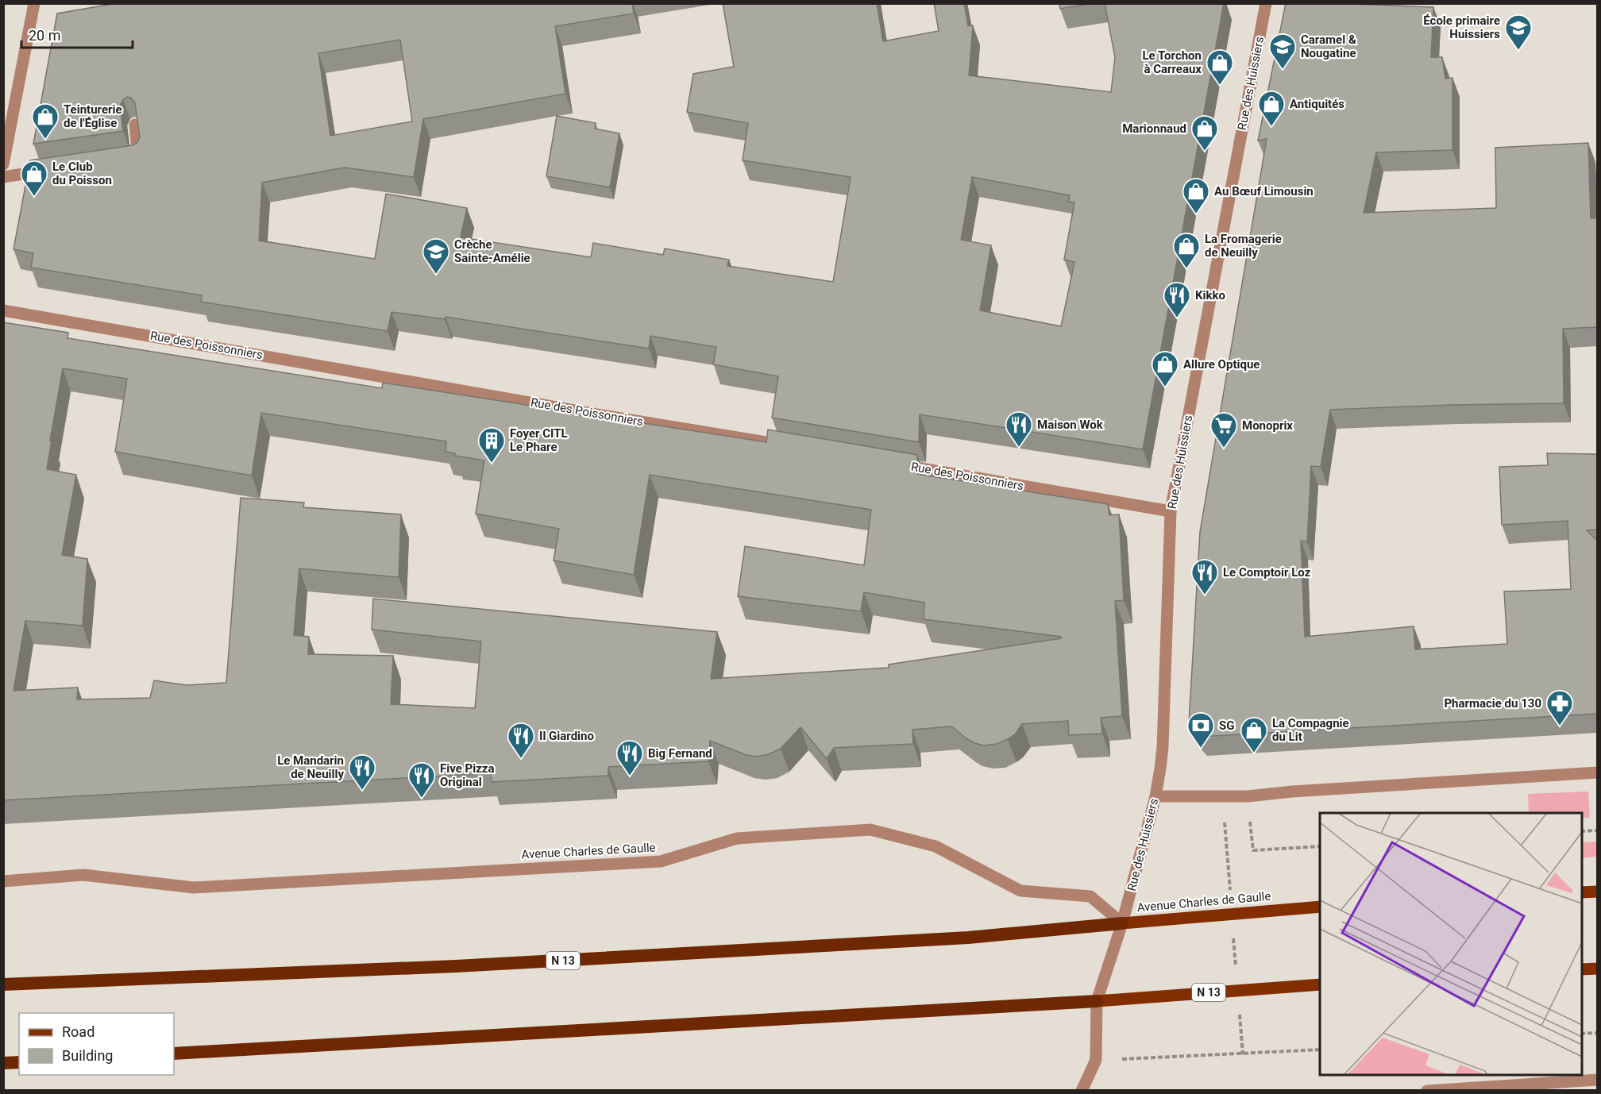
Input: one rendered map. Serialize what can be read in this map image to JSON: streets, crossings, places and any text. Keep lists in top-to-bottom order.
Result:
{
  "streets": {
    "highway": ["N 13"],
    "main road": ["Avenue Charles de Gaulle"],
    "street": ["Rue des Huissiers", "Rue des Poissonniers"]
  },
  "crossings": [
    ["Rue des Huissiers", "Rue des Poissonniers"],
    ["Rue des Huissiers", "Avenue Charles de Gaulle"],
    ["Rue des Huissiers", "N 13"],
    ["Avenue Charles de Gaulle", "N 13"]
  ],
  "places": {
    "school or university": ["École primaire Huissiers", "Caramel & Nougatine", "Crèche Sainte-Amélie"],
    "shop": [
      "Le Torchon à Carreaux",
      "Antiquités",
      "Teinturerie de l'Église",
      "Marionnaud",
      "Le Club du Poisson",
      "Au Bœuf Limousin",
      "La Fromagerie de Neuilly",
      "Allure Optique",
      "La Compagnie du Lit"
    ],
    "restaurant": [
      "Kikko",
      "Maison Wok",
      "Le Comptoir Loz",
      "Il Giardino",
      "Big Fernand",
      "Le Mandarin de Neuilly",
      "Five Pizza Original"
    ],
    "supermarket": ["Monoprix"],
    "building": ["Foyer CITL Le Phare"],
    "pharmacy": ["Pharmacie du 130"],
    "bank": ["SG"]
  },
  "legend": ["Road", "Building"],
  "scale_bar": "20 m"
}
